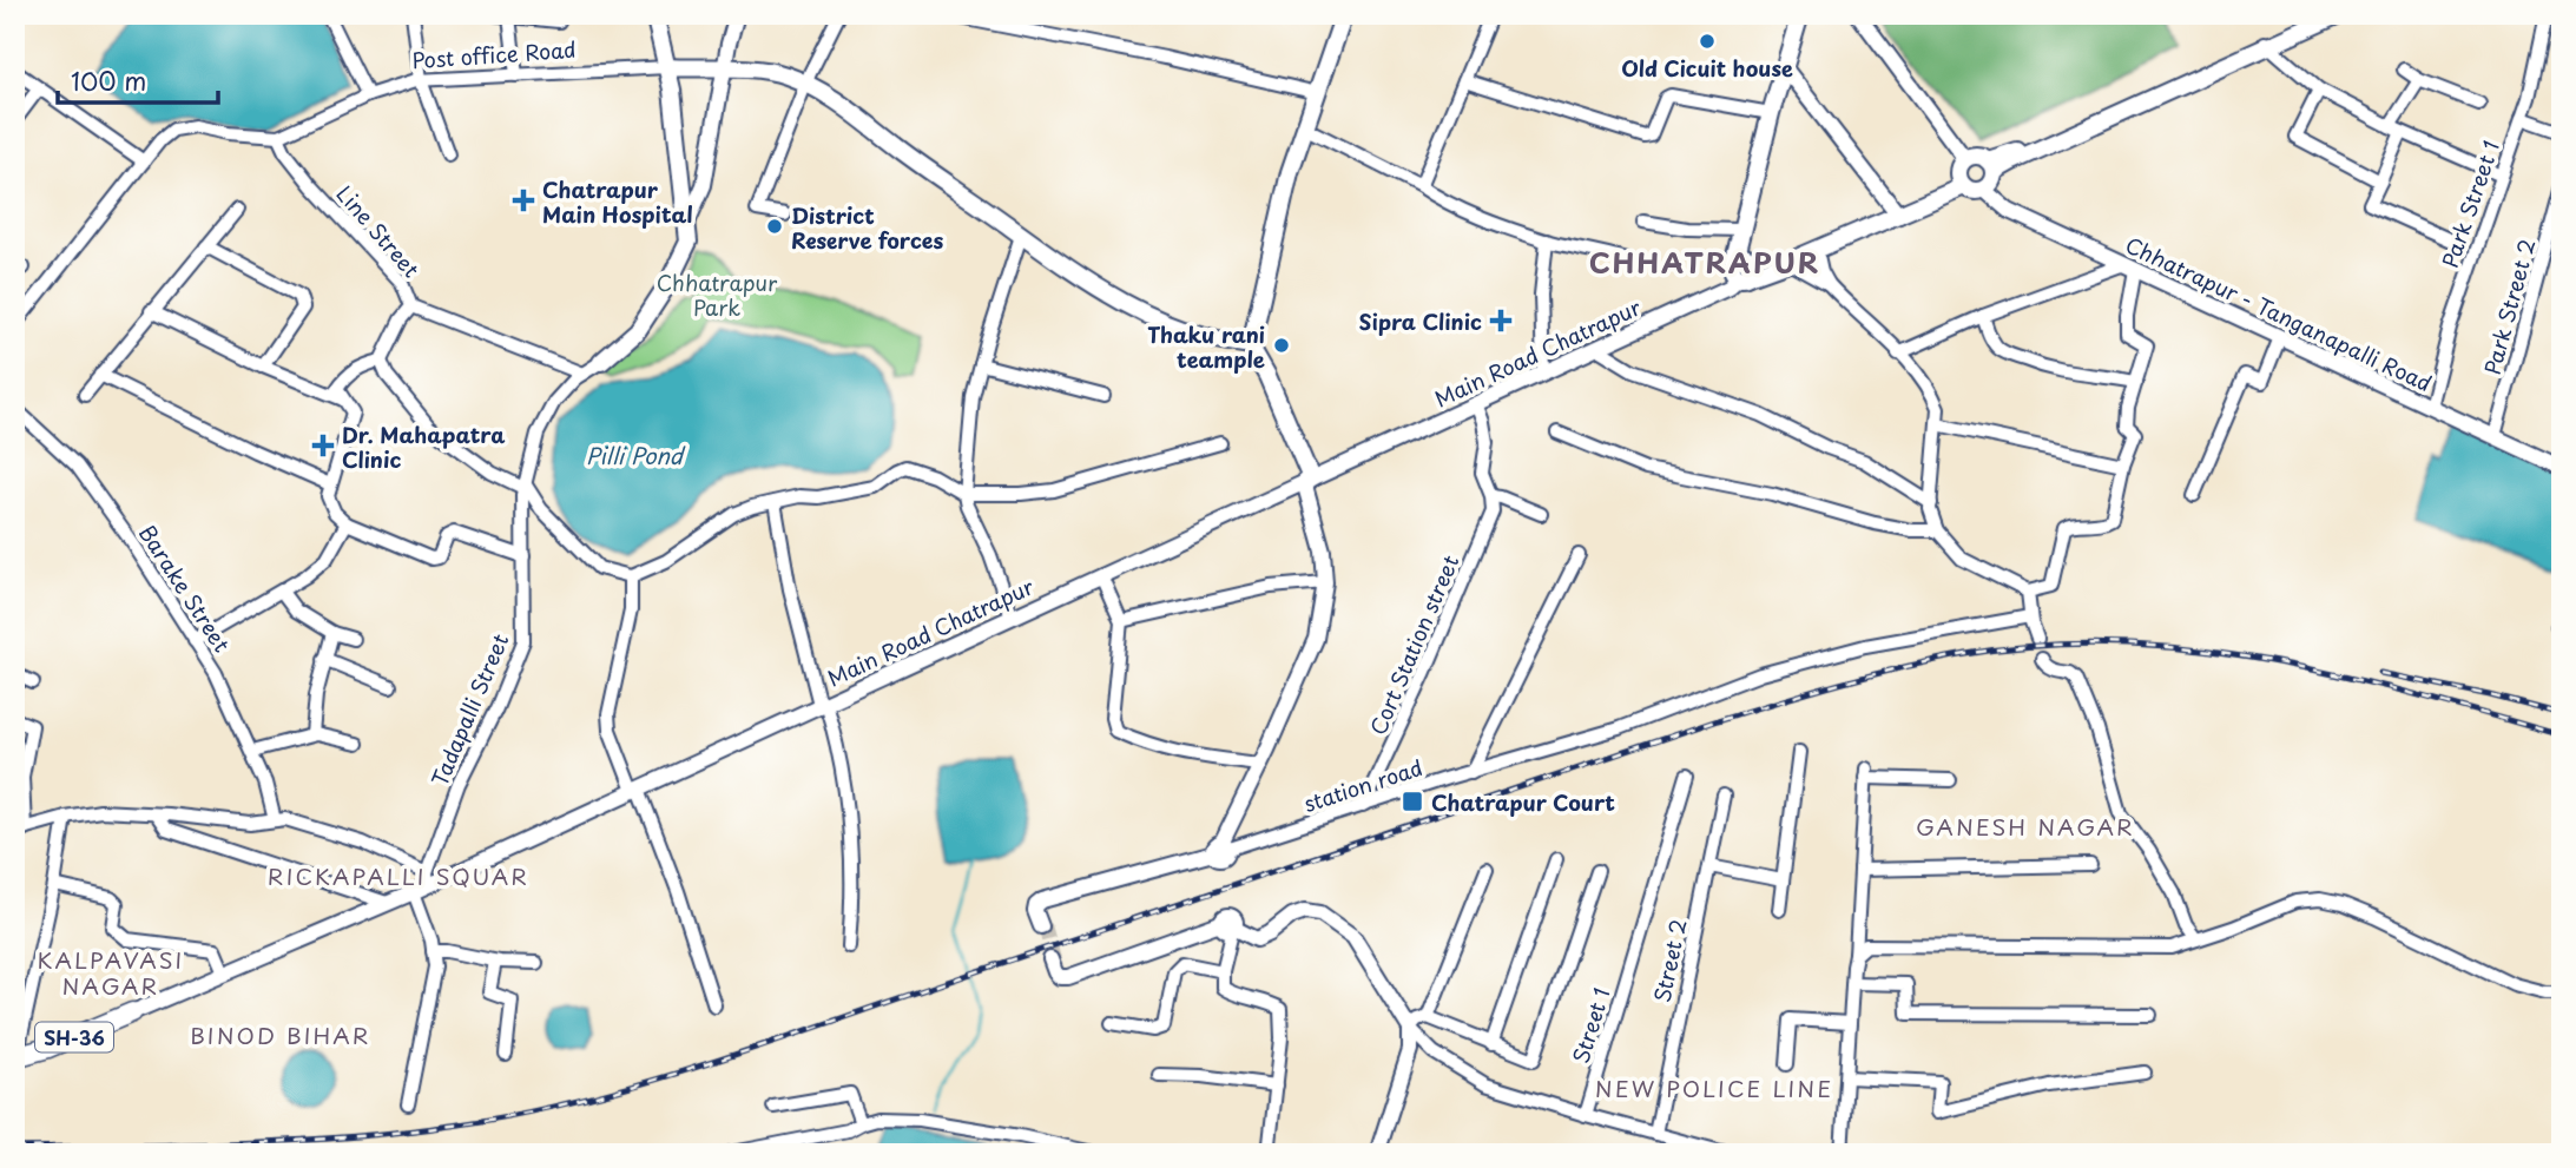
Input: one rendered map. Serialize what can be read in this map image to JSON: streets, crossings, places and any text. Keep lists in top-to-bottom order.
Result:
{
  "streets": {
    "main road": ["Post office Road", "SH-36"],
    "street": [
      "Park Street 1",
      "Line Street",
      "Park Street 2",
      "Chhatrapur - Tanganapalli Road",
      "Main Road Chatrapur",
      "Barake Street",
      "Cort Station street",
      "Tadapalli Street",
      "station road",
      "Street 2",
      "Street 1"
    ]
  },
  "crossings": [
    ["Post office Road", "Line Street"],
    ["Park Street 1", "Chhatrapur - Tanganapalli Road"],
    ["Park Street 2", "Chhatrapur - Tanganapalli Road"],
    ["Main Road Chatrapur", "Tadapalli Street"],
    ["Main Road Chatrapur", "SH-36"],
    ["Cort Station street", "station road"]
  ],
  "districts": [
    "CHHATRAPUR",
    "GANESH NAGAR",
    "RICKAPALLI SQUAR",
    "KALPAVASI NAGAR",
    "BINOD BIHAR",
    "NEW POLICE LINE"
  ],
  "water": ["Pilli Pond"],
  "parks": ["Chhatrapur Park"],
  "places": {
    "other": ["Old Cicuit house", "District Reserve forces", "Thaku rani teample"],
    "health": ["Chatrapur Main Hospital", "Sipra Clinic", "Dr. Mahapatra Clinic"],
    "transit": ["Chatrapur Court"]
  },
  "scale_bar": "100 m"
}
